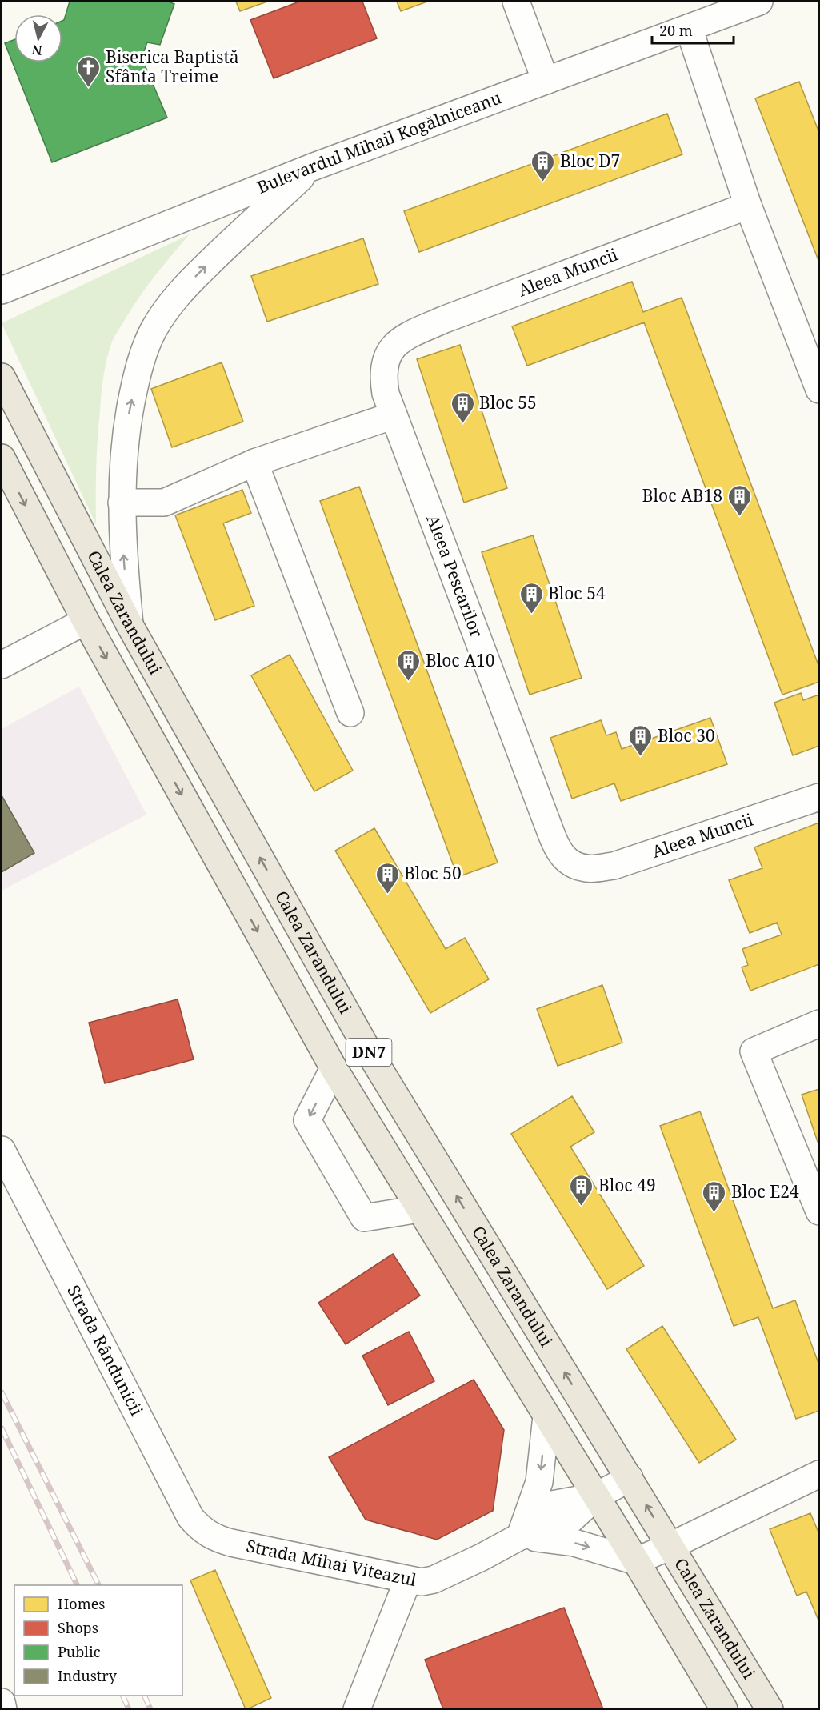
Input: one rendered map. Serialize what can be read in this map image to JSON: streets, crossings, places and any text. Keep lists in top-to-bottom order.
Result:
{
  "streets": {
    "main road": ["Calea Zarandului", "DN7"],
    "street": [
      "Bulevardul Mihail Kogălniceanu",
      "Aleea Muncii",
      "Aleea Pescarilor",
      "Strada Rândunicii",
      "Strada Mihai Viteazul"
    ]
  },
  "crossings": [
    ["Aleea Muncii", "Aleea Pescarilor"],
    ["Calea Zarandului", "Strada Mihai Viteazul"],
    ["DN7", "Strada Mihai Viteazul"],
    ["Strada Rândunicii", "Strada Mihai Viteazul"]
  ],
  "places": {
    "church": ["Biserica Baptistă Sfânta Treime"],
    "building": [
      "Bloc D7",
      "Bloc 55",
      "Bloc AB18",
      "Bloc 54",
      "Bloc A10",
      "Bloc 30",
      "Bloc 50",
      "Bloc 49",
      "Bloc E24"
    ]
  },
  "legend": [
    "Homes",
    "Shops",
    "Public",
    "Industry"
  ],
  "scale_bar": "20 m",
  "north": "bottom"
}
